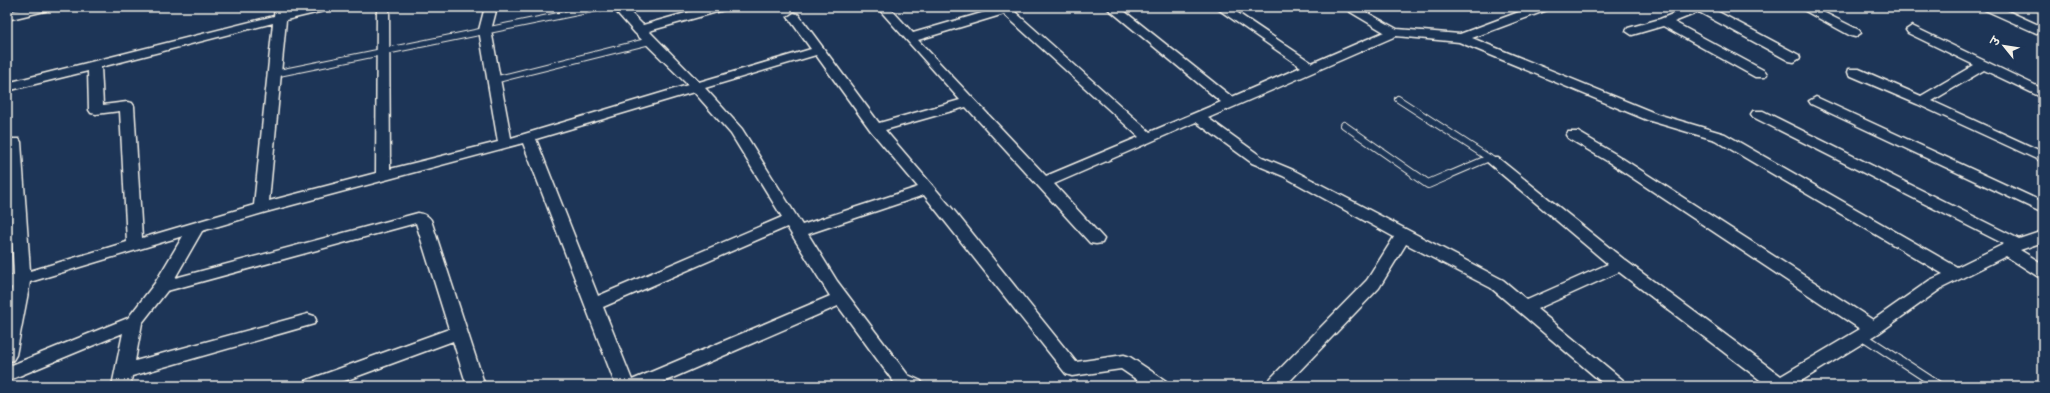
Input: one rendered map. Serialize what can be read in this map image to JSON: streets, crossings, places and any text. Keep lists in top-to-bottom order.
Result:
{
  "north": "top left"
}
